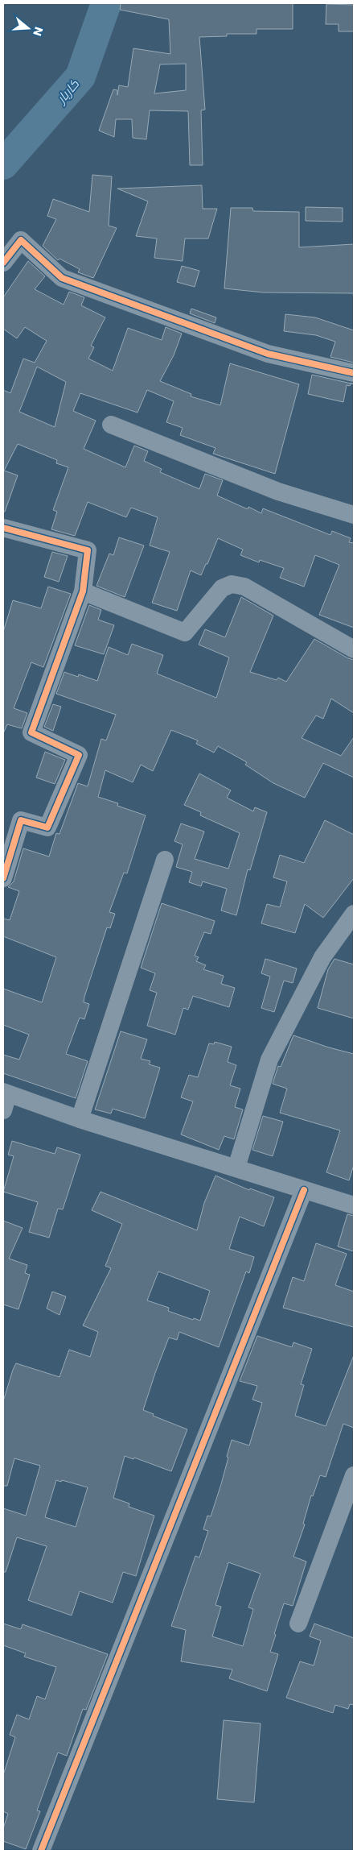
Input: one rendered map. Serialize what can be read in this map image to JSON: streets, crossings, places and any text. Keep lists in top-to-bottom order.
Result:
{
  "water": ["کاربار"],
  "north": "right"
}
